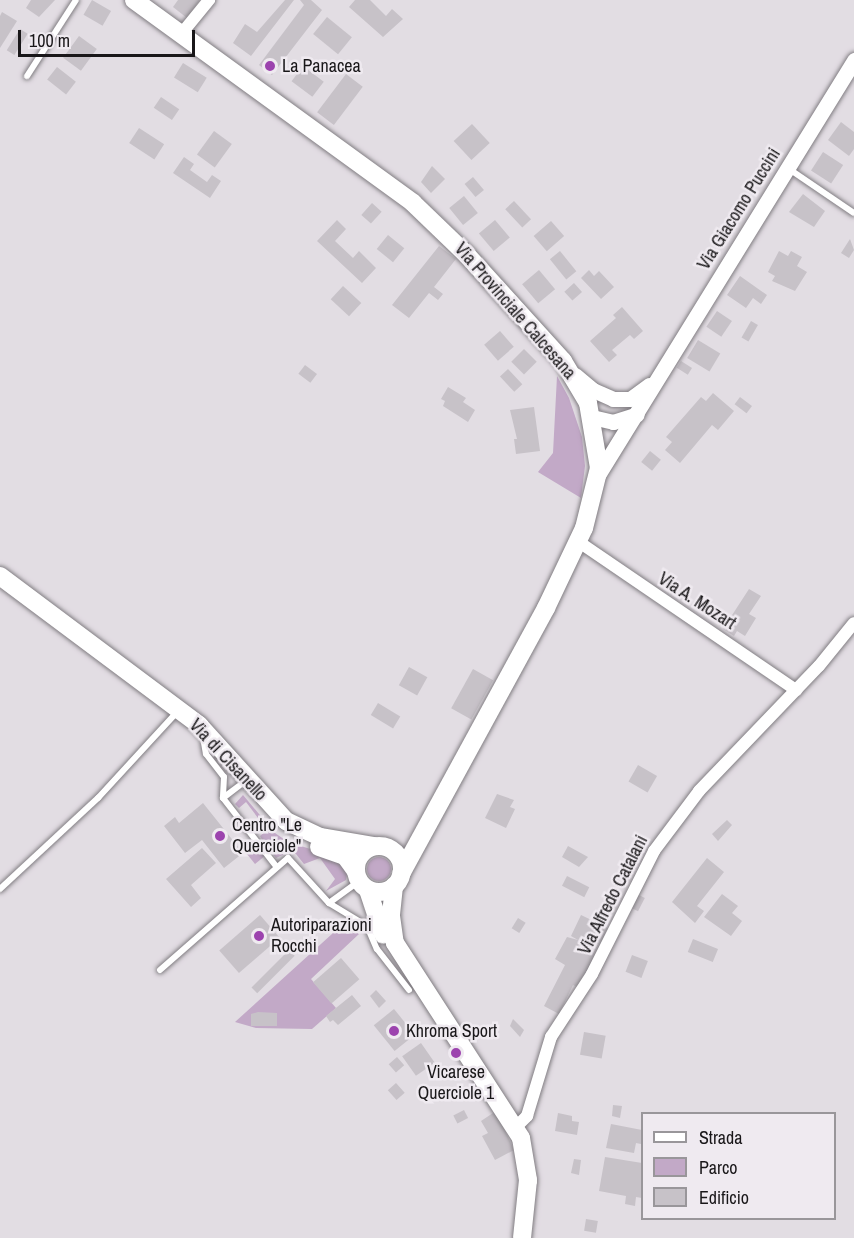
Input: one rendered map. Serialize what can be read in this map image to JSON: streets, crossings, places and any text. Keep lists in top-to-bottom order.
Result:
{
  "streets": {
    "main road": ["Via Provinciale Calcesana", "Via di Cisanello"],
    "street": ["Via Giacomo Puccini", "Via A. Mozart", "Via Alfredo Catalani"]
  },
  "crossings": [
    ["Via Giacomo Puccini", "Via Provinciale Calcesana"],
    ["Via Provinciale Calcesana", "Via A. Mozart"],
    ["Via Provinciale Calcesana", "Via di Cisanello"],
    ["Via A. Mozart", "Via Alfredo Catalani"]
  ],
  "places": [
    "La Panacea",
    "Centro \"Le Querciole\"",
    "Autoriparazioni Rocchi",
    "Khroma Sport",
    "Vicarese Querciole 1"
  ],
  "legend": ["Strada", "Parco", "Edificio"],
  "scale_bar": "100 m"
}
